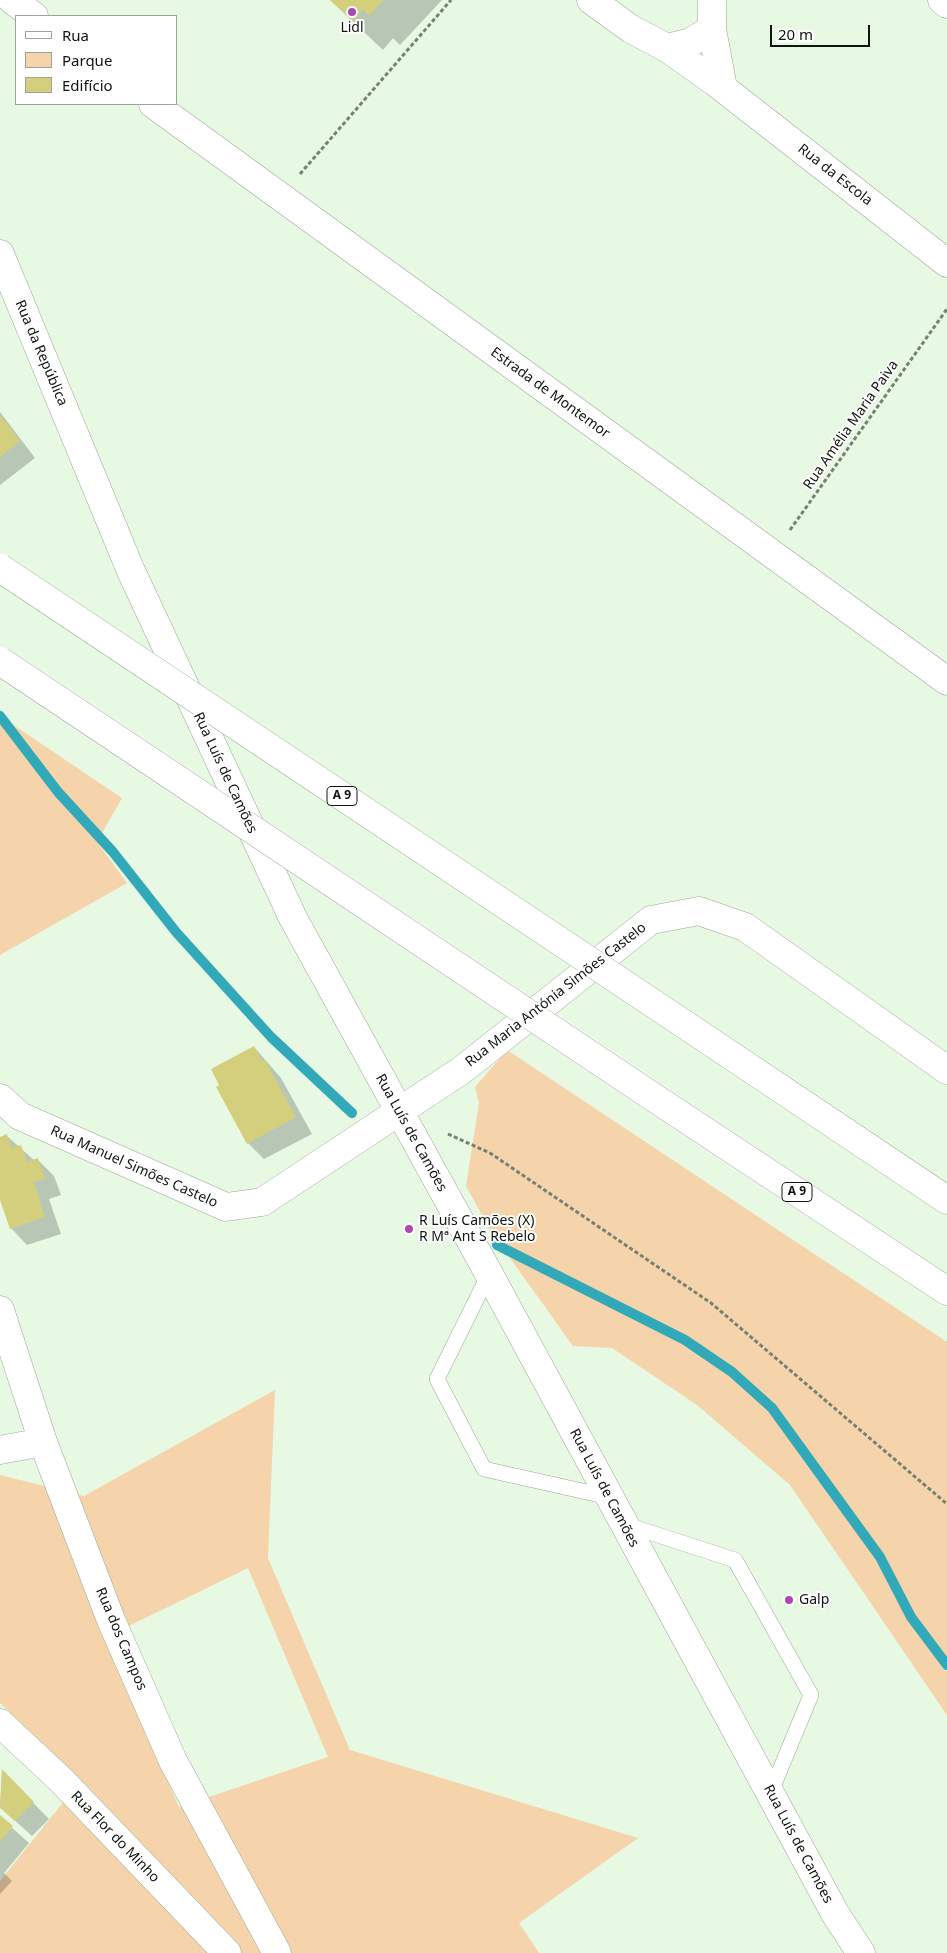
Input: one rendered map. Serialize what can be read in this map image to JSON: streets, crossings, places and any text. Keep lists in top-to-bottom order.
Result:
{
  "streets": {
    "main road": [
      "Rua da Escola",
      "Rua da República",
      "Estrada de Montemor",
      "Rua Luís de Camões",
      "A 9",
      "Rua Maria Antónia Simões Castelo",
      "Rua Manuel Simões Castelo",
      "Rua dos Campos",
      "Rua Flor do Minho"
    ],
    "path": ["Rua Amélia Maria Paiva"]
  },
  "crossings": [
    ["Rua da República", "Rua Luís de Camões"],
    ["Estrada de Montemor", "Rua Amélia Maria Paiva"],
    ["Rua Luís de Camões", "Rua Maria Antónia Simões Castelo"],
    ["Rua Luís de Camões", "Rua Manuel Simões Castelo"],
    ["Rua Maria Antónia Simões Castelo", "Rua Manuel Simões Castelo"]
  ],
  "places": ["Lidl", "R Luís Camões (X) R Mª Ant S Rebelo", "Galp"],
  "legend": ["Rua", "Parque", "Edifício"],
  "scale_bar": "20 m"
}
